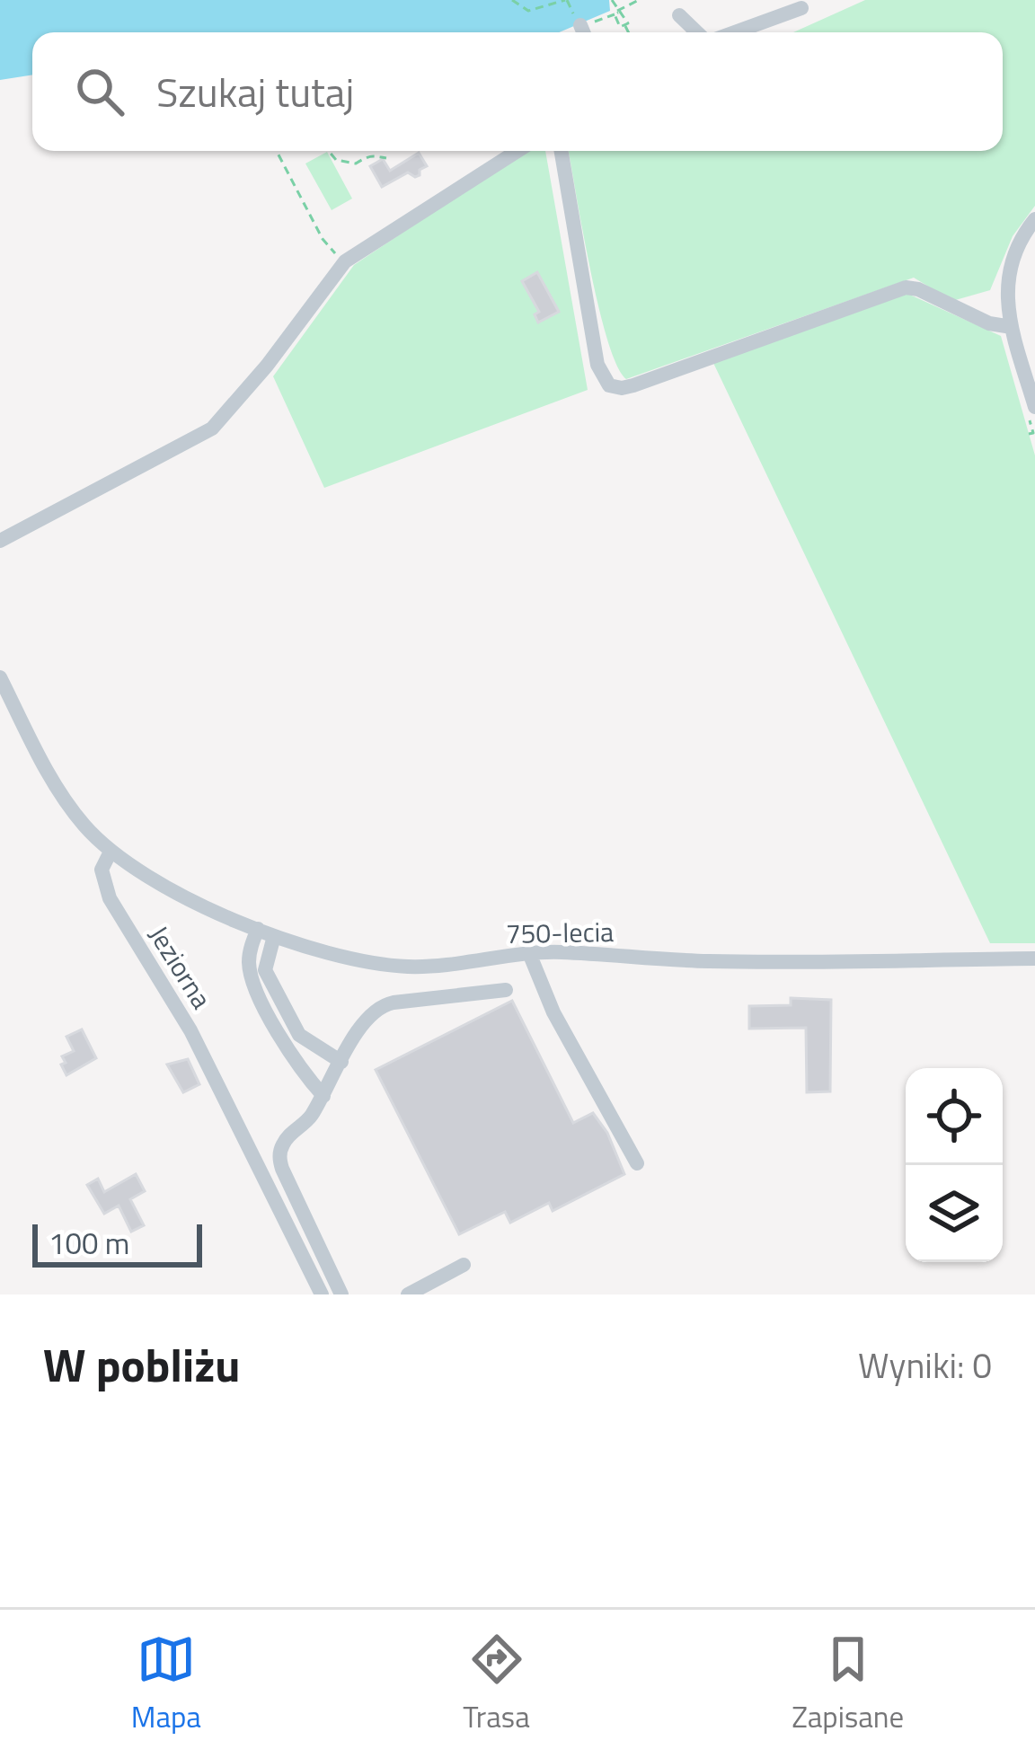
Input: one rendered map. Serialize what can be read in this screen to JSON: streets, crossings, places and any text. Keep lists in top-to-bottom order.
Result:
{
  "streets": {
    "street": ["750-lecia", "Jeziorna"]
  },
  "crossings": [
    ["750-lecia", "Jeziorna"]
  ],
  "scale_bar": "100 m",
  "page": {
    "search": "Szukaj tutaj",
    "scale": "100 m",
    "heading": ["W pobliżu", "Wyniki: 0"],
    "nav": ["Mapa", "Trasa", "Zapisane"]
  }
}
